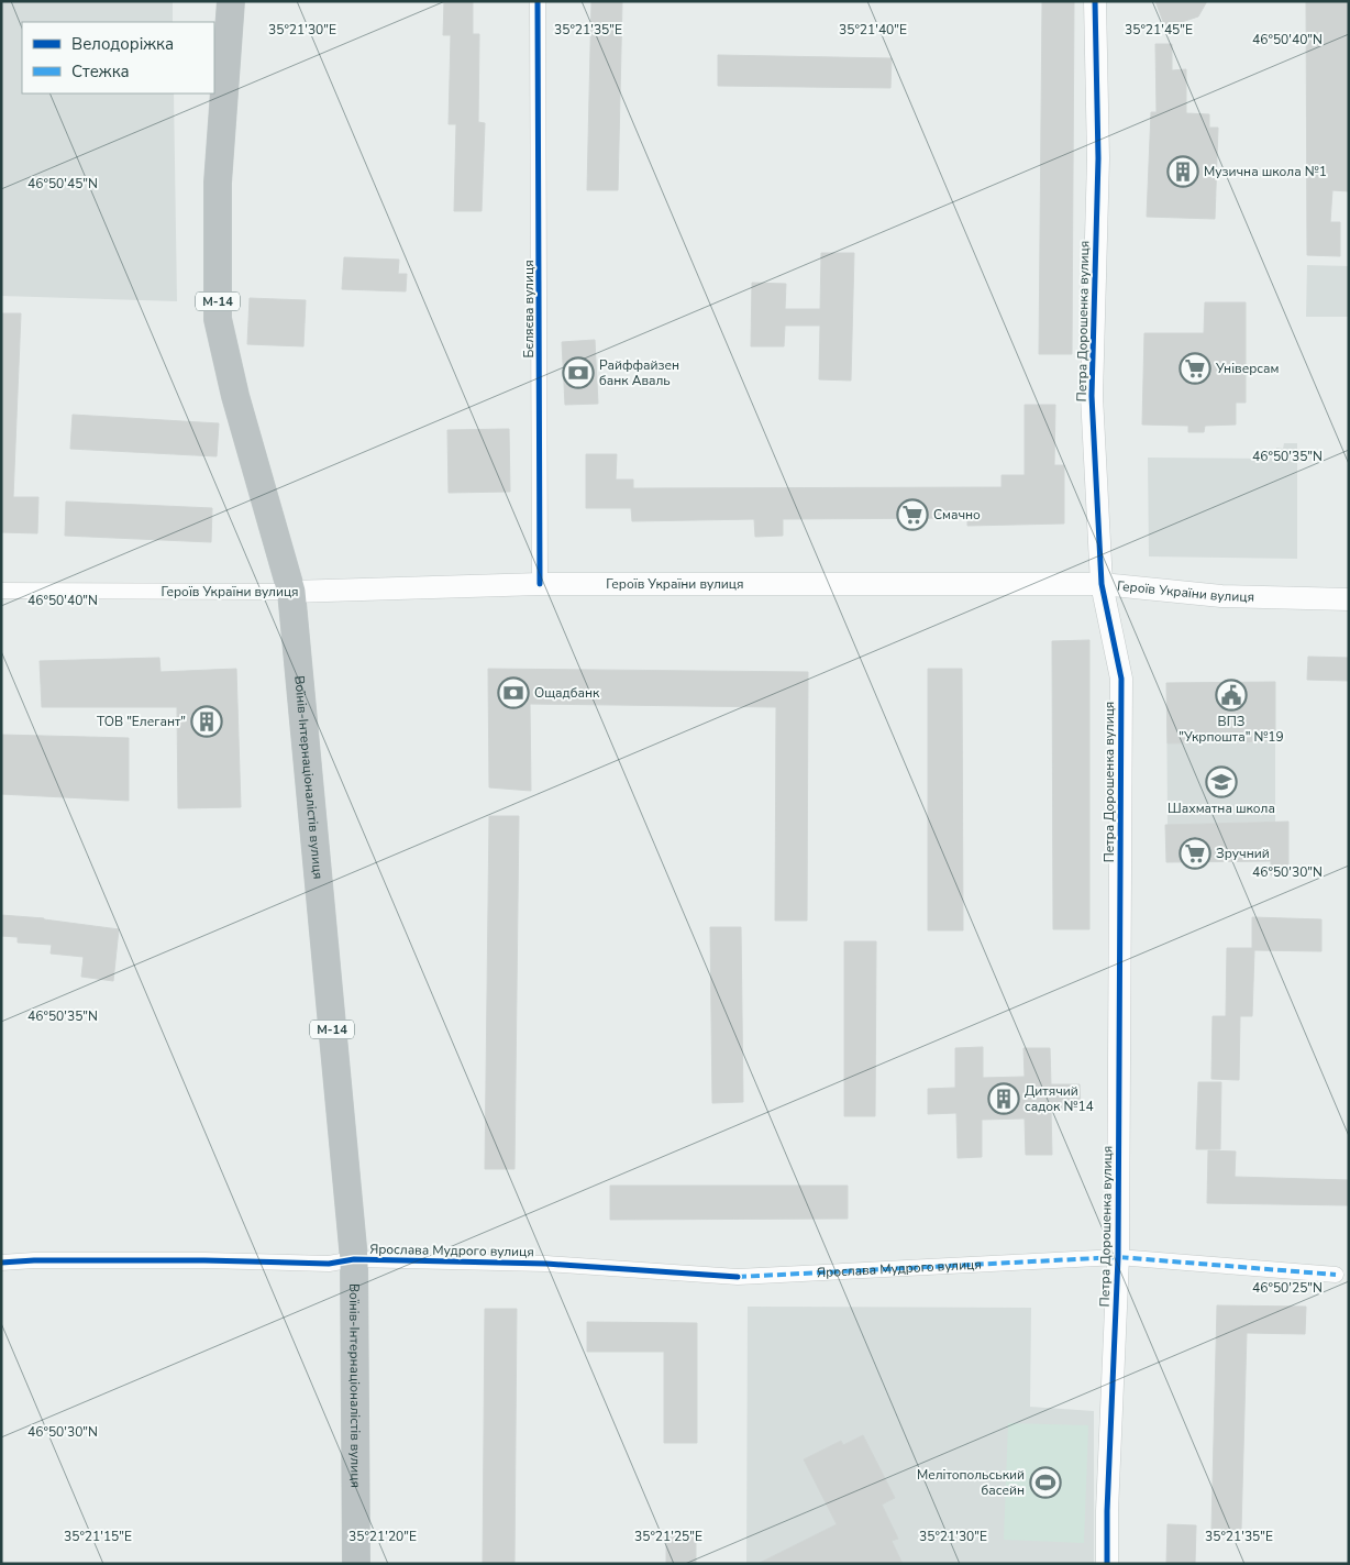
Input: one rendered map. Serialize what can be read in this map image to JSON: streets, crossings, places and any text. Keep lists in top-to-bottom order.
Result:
{
  "streets": {
    "highway": ["М-14", "Воїнів-Інтернаціоналістів вулиця"],
    "street": [
      "Бєляєва вулиця",
      "Петра Дорошенка вулиця",
      "Героїв України вулиця",
      "Ярослава Мудрого вулиця"
    ]
  },
  "crossings": [
    ["Бєляєва вулиця", "Героїв України вулиця"],
    ["Петра Дорошенка вулиця", "Героїв України вулиця"],
    ["Петра Дорошенка вулиця", "Ярослава Мудрого вулиця"],
    ["Героїв України вулиця", "Воїнів-Інтернаціоналістів вулиця"],
    ["Воїнів-Інтернаціоналістів вулиця", "Ярослава Мудрого вулиця"]
  ],
  "places": {
    "building": ["Музична школа №1", "ТОВ \"Елегант\"", "Дитячий садок №14"],
    "supermarket": ["Універсам", "Смачно", "Зручний"],
    "bank": ["Райффайзен банк Аваль", "Ощадбанк"],
    "public building": ["ВПЗ \"Укрпошта\" №19"],
    "school or university": ["Шахматна школа"],
    "sports": ["Мелітопольський басейн"]
  },
  "legend": ["Велодоріжка", "Стежка"],
  "coordinates": [
    "35°21'30\"E",
    "35°21'35\"E",
    "35°21'40\"E",
    "35°21'45\"E",
    "46°50'40\"N",
    "46°50'45\"N",
    "46°50'35\"N",
    "46°50'30\"N",
    "46°50'25\"N",
    "35°21'15\"E",
    "35°21'20\"E",
    "35°21'25\"E"
  ]
}
